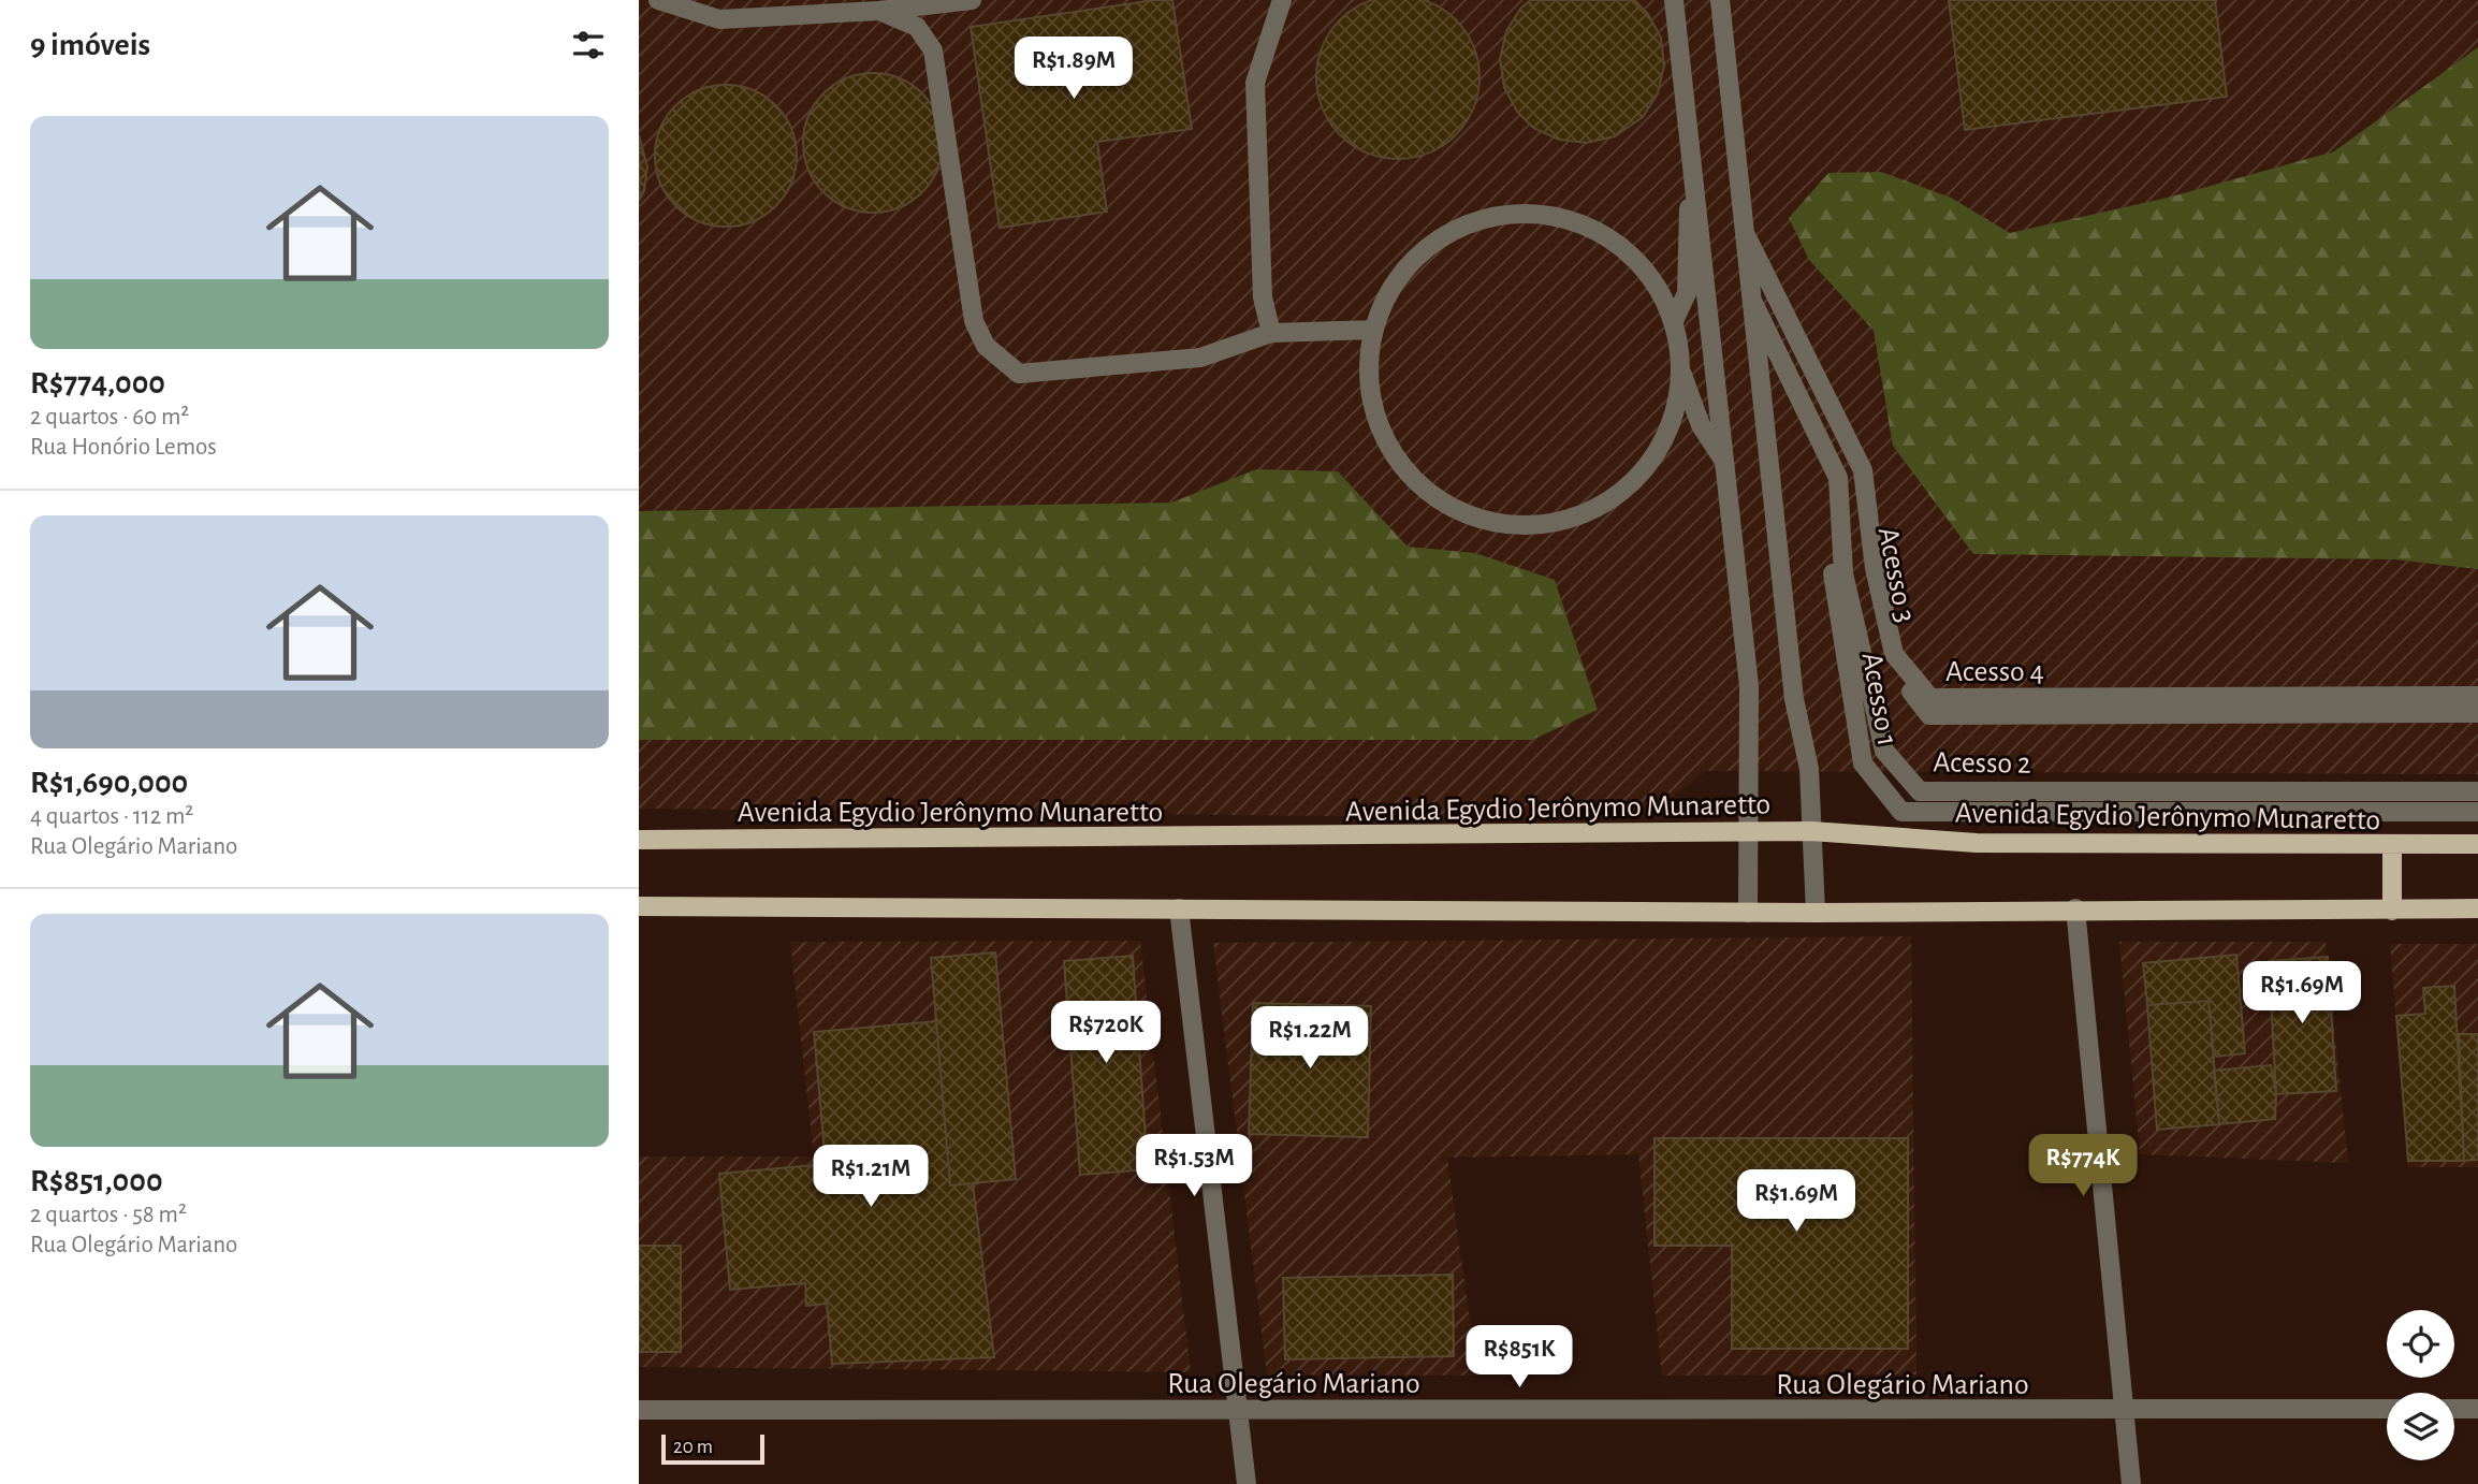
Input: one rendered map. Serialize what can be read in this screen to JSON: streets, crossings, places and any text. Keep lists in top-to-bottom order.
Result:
{
  "streets": {
    "main road": ["Avenida Egydio Jerônymo Munaretto"],
    "street": [
      "Acesso 3",
      "Acesso 4",
      "Acesso 1",
      "Acesso 2",
      "Rua Olegário Mariano"
    ]
  },
  "scale_bar": "20 m",
  "page": {
    "heading": "9 imóveis",
    "price": [
      "R$1.89M",
      "R$1.69M",
      "R$720K",
      "R$1.22M",
      "R$1.53M",
      "R$774K",
      "R$1.21M",
      "R$1.69M",
      "R$851K"
    ],
    "list": [
      {
        "name": "R$774,000",
        "note": "2 quartos · 60 m² · Rua Honório Lemos"
      },
      {
        "name": "R$1,690,000",
        "note": "4 quartos · 112 m² · Rua Olegário Mariano"
      },
      {
        "name": "R$851,000",
        "note": "2 quartos · 58 m² · Rua Olegário Mariano"
      }
    ],
    "scale": "20 m"
  }
}
